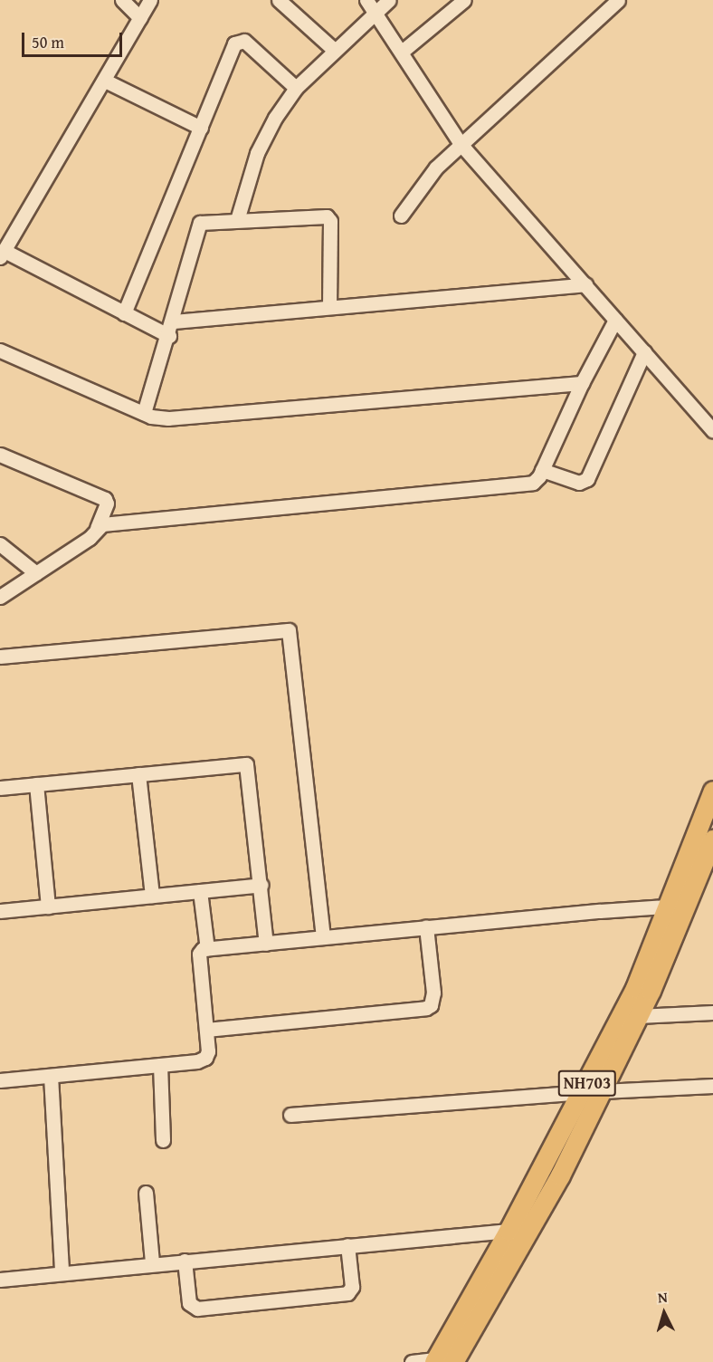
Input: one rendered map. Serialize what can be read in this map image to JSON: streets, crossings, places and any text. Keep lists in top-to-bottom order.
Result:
{
  "streets": {
    "highway": ["NH703"]
  },
  "scale_bar": "50 m",
  "north": "top"
}
